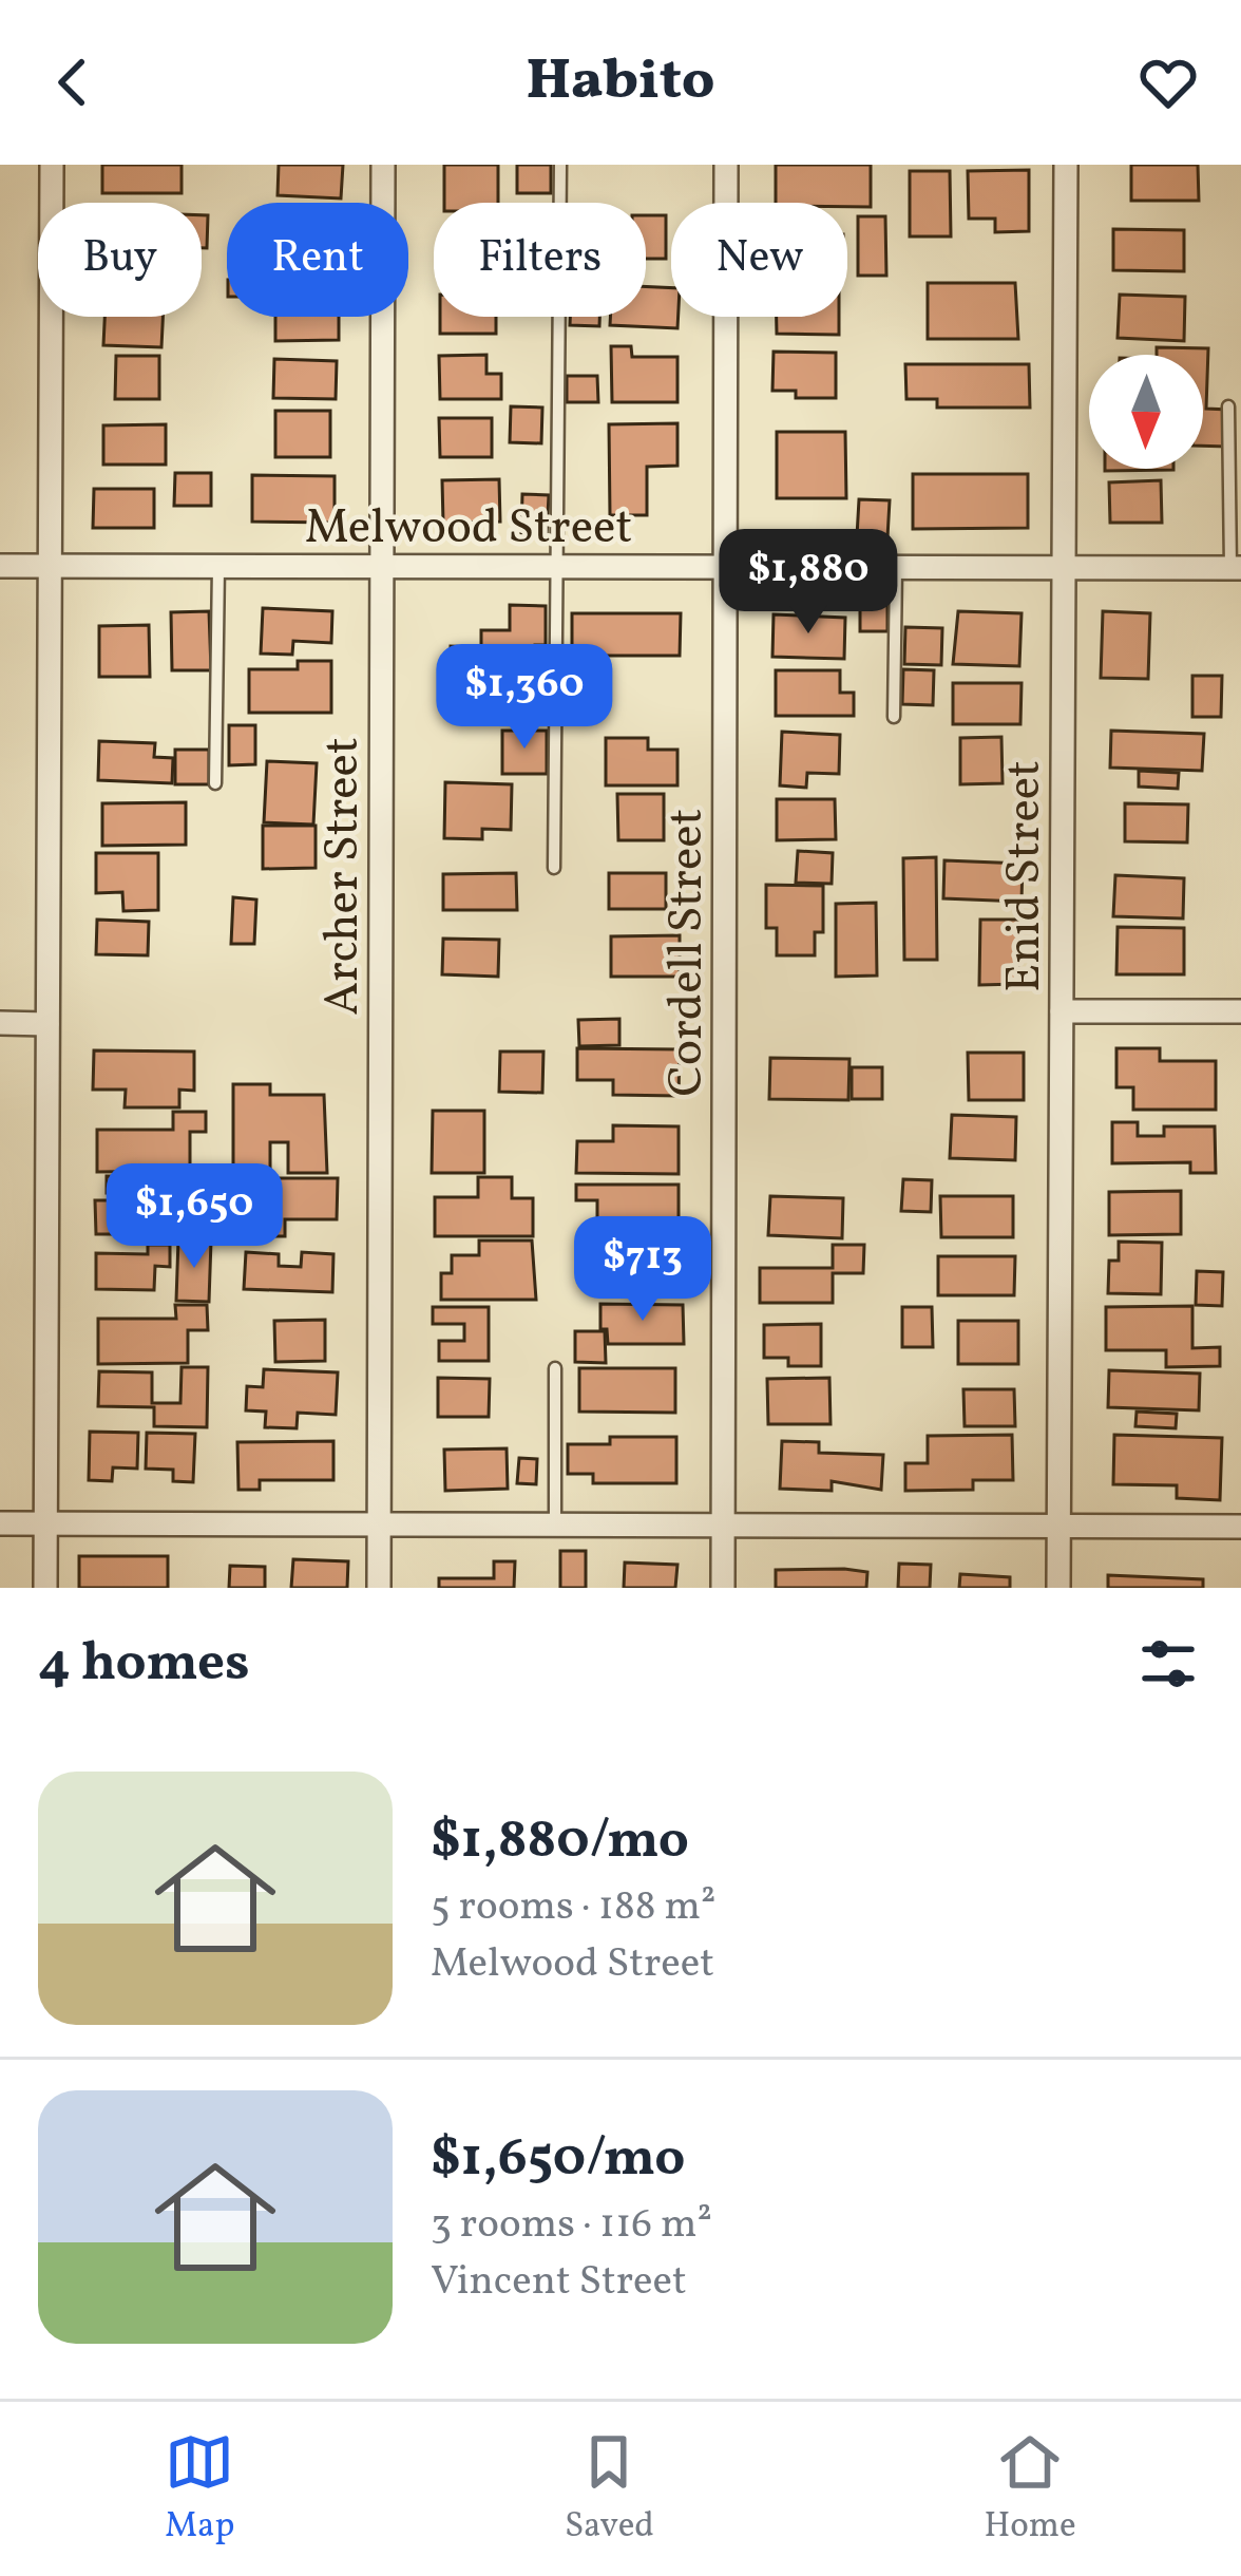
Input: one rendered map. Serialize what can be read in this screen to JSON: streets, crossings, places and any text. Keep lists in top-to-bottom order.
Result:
{
  "streets": {
    "street": [
      "Melwood Street",
      "Archer Street",
      "Enid Street",
      "Cordell Street"
    ]
  },
  "crossings": [
    ["Melwood Street", "Archer Street"],
    ["Melwood Street", "Enid Street"],
    ["Melwood Street", "Cordell Street"]
  ],
  "north": "bottom",
  "page": {
    "header": "Habito",
    "chip": [
      "Buy",
      "Rent",
      "Filters",
      "New"
    ],
    "price": [
      "$1,880",
      "$1,360",
      "$1,650",
      "$713"
    ],
    "heading": "4 homes",
    "list": [
      {
        "name": "$1,880/mo",
        "note": "5 rooms · 188 m² · Melwood Street"
      },
      {
        "name": "$1,650/mo",
        "note": "3 rooms · 116 m² · Vincent Street"
      }
    ],
    "tabs": ["Map", "Saved", "Home"]
  }
}
